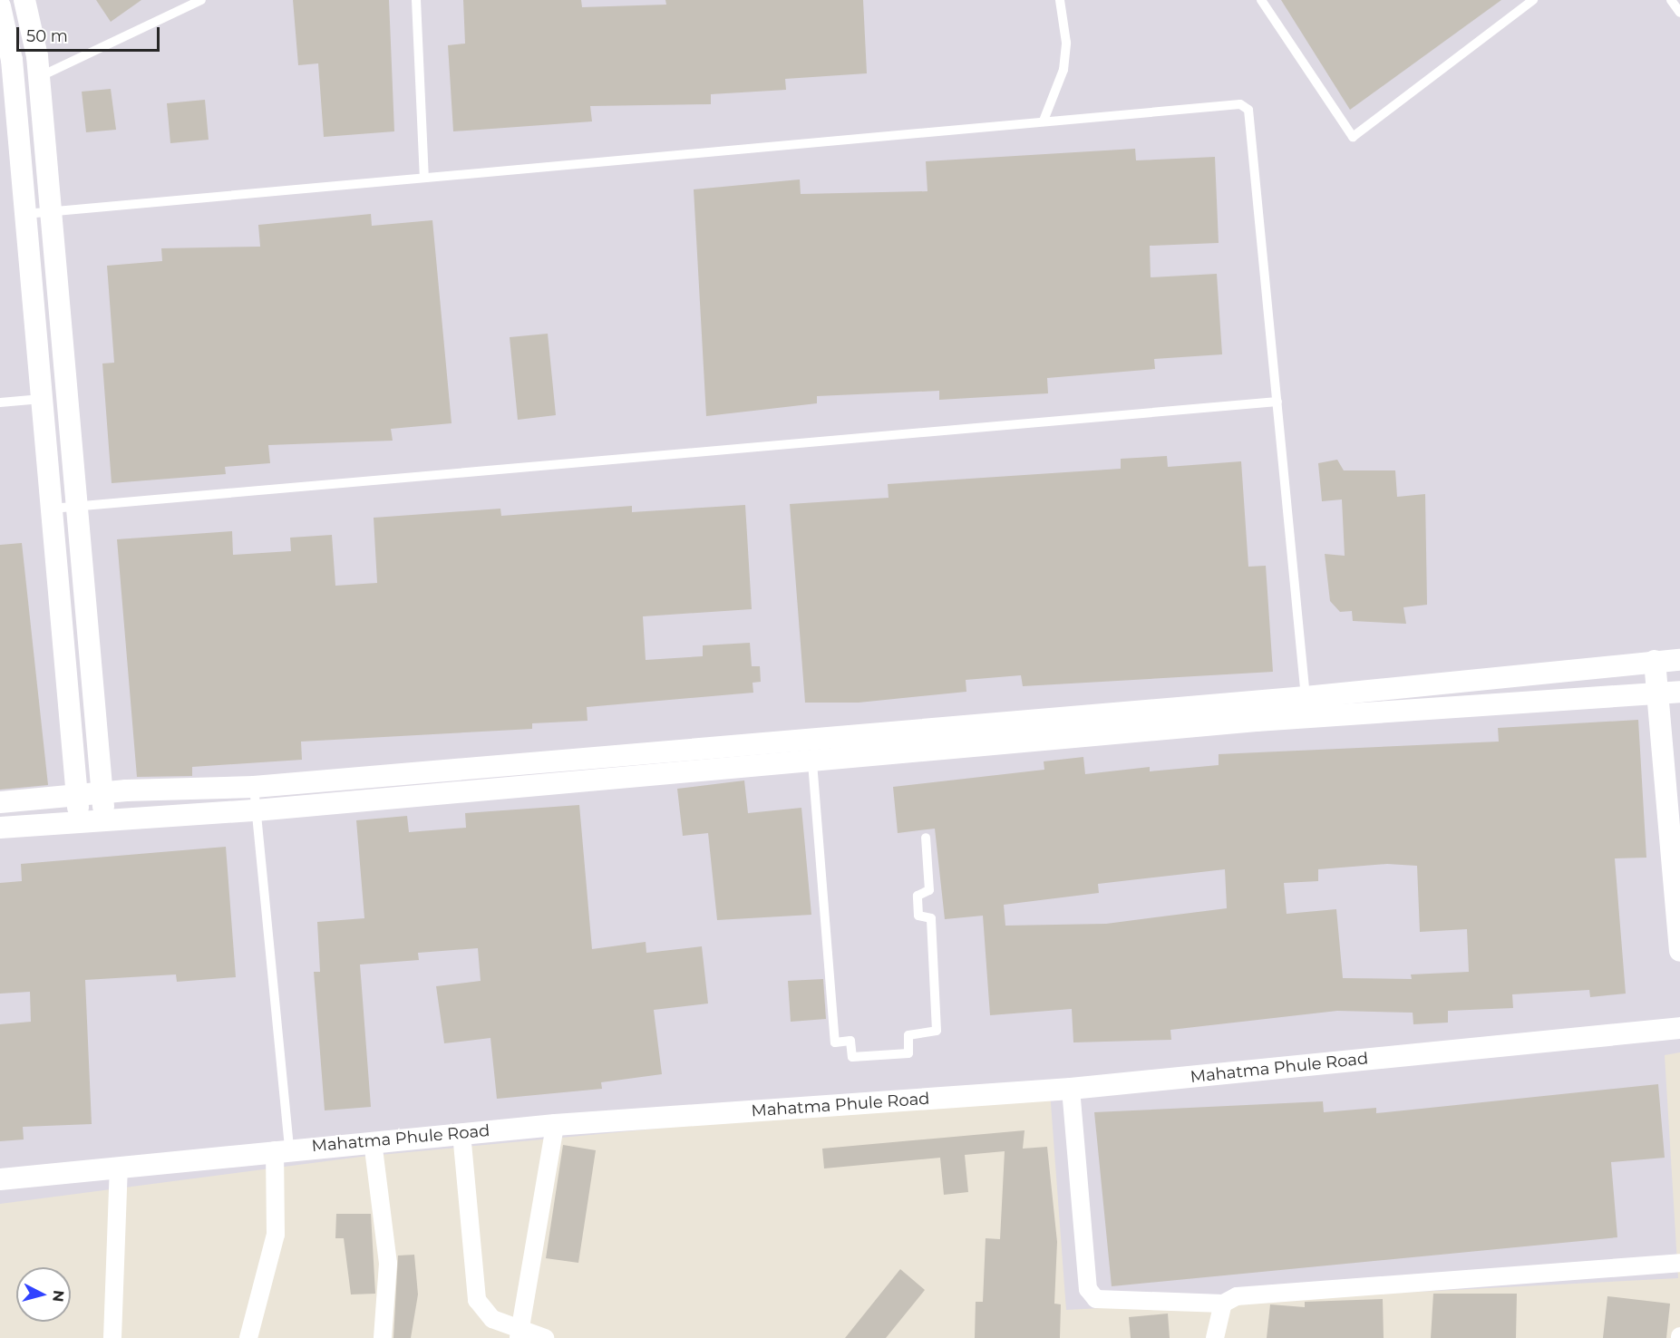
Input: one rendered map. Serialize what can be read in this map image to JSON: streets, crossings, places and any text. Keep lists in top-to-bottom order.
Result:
{
  "streets": {
    "street": ["Mahatma Phule Road"]
  },
  "scale_bar": "50 m",
  "north": "right"
}
